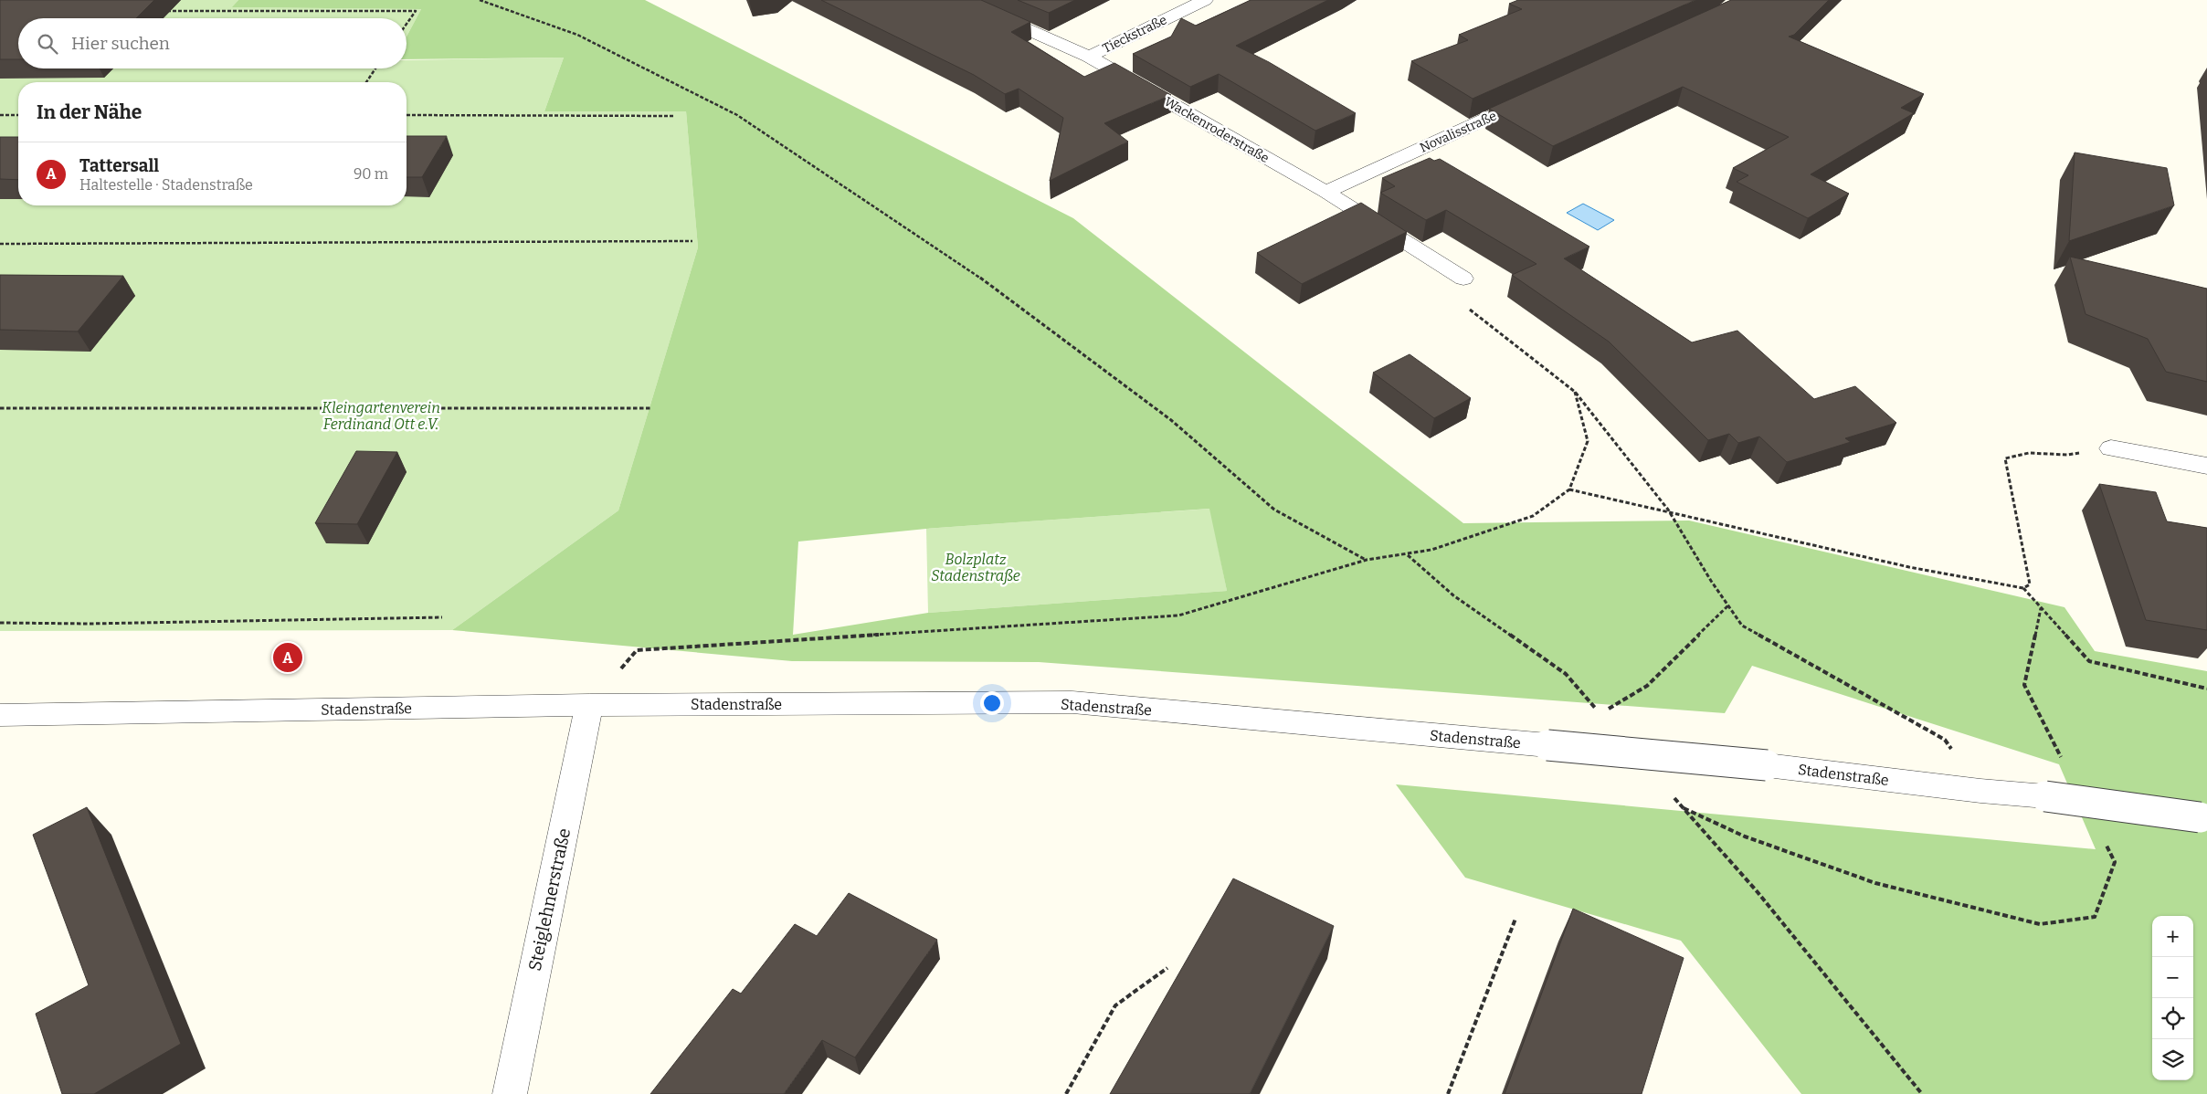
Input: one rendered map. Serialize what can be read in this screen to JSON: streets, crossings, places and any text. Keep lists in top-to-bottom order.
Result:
{
  "streets": {
    "street": [
      "Tieckstraße",
      "Wackenroderstraße",
      "Novalisstraße",
      "Stadenstraße",
      "Steiglehnerstraße"
    ]
  },
  "crossings": [
    ["Tieckstraße", "Wackenroderstraße"],
    ["Wackenroderstraße", "Novalisstraße"],
    ["Stadenstraße", "Steiglehnerstraße"]
  ],
  "parks": ["Kleingartenverein Ferdinand Ott e.V.", "Bolzplatz Stadenstraße"],
  "page": {
    "search": "Hier suchen",
    "heading": "In der Nähe",
    "list": [
      {
        "mark": "A",
        "name": "Tattersall",
        "note": "Haltestelle · Stadenstraße",
        "value": "90 m"
      }
    ],
    "pins": "A",
    "map_buttons": ["+", "−"]
  }
}
